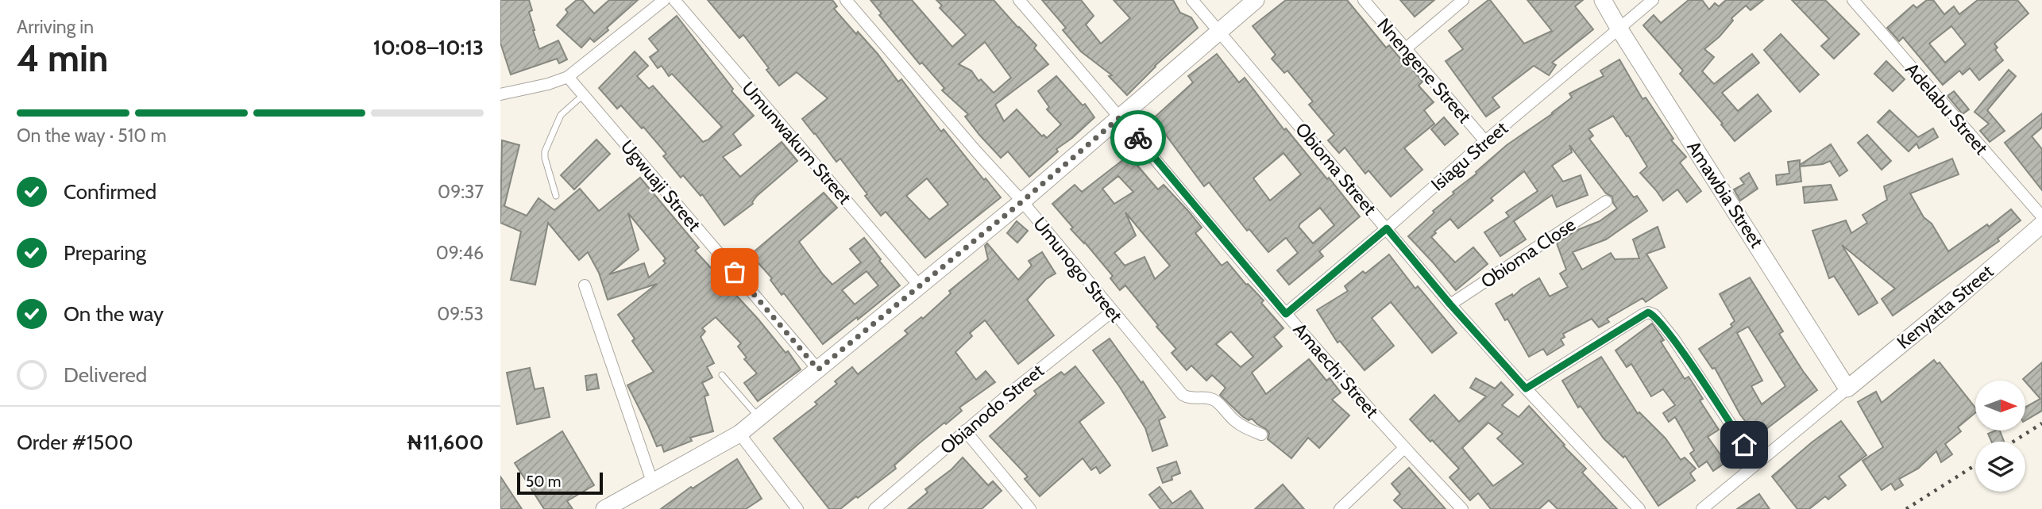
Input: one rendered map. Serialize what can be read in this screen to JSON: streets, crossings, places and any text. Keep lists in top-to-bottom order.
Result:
{
  "streets": {
    "street": [
      "Nnengene Street",
      "Adelabu Street",
      "Umunwakum Street",
      "Isiagu Street",
      "Obioma Street",
      "Ugwuaji Street",
      "Amawbia Street",
      "Obioma Close",
      "Umunogo Street",
      "Kenyatta Street",
      "Amaechi Street",
      "Obianodo Street"
    ]
  },
  "crossings": [
    ["Nnengene Street", "Isiagu Street"],
    ["Isiagu Street", "Obioma Street"],
    ["Isiagu Street", "Amawbia Street"],
    ["Isiagu Street", "Amaechi Street"],
    ["Obioma Street", "Obioma Close"],
    ["Amawbia Street", "Kenyatta Street"],
    ["Umunogo Street", "Obianodo Street"]
  ],
  "scale_bar": "50 m",
  "north": "right",
  "page": {
    "heading": ["4 min", "Arriving in", "10:08–10:13"],
    "panel": ["Order #1500", "₦11,600"],
    "bar": "On the way · 510 m",
    "list": [
      ["Confirmed", "09:37"],
      ["Preparing", "09:46"],
      ["On the way", "09:53"],
      "Delivered"
    ],
    "scale": "50 m"
  }
}
